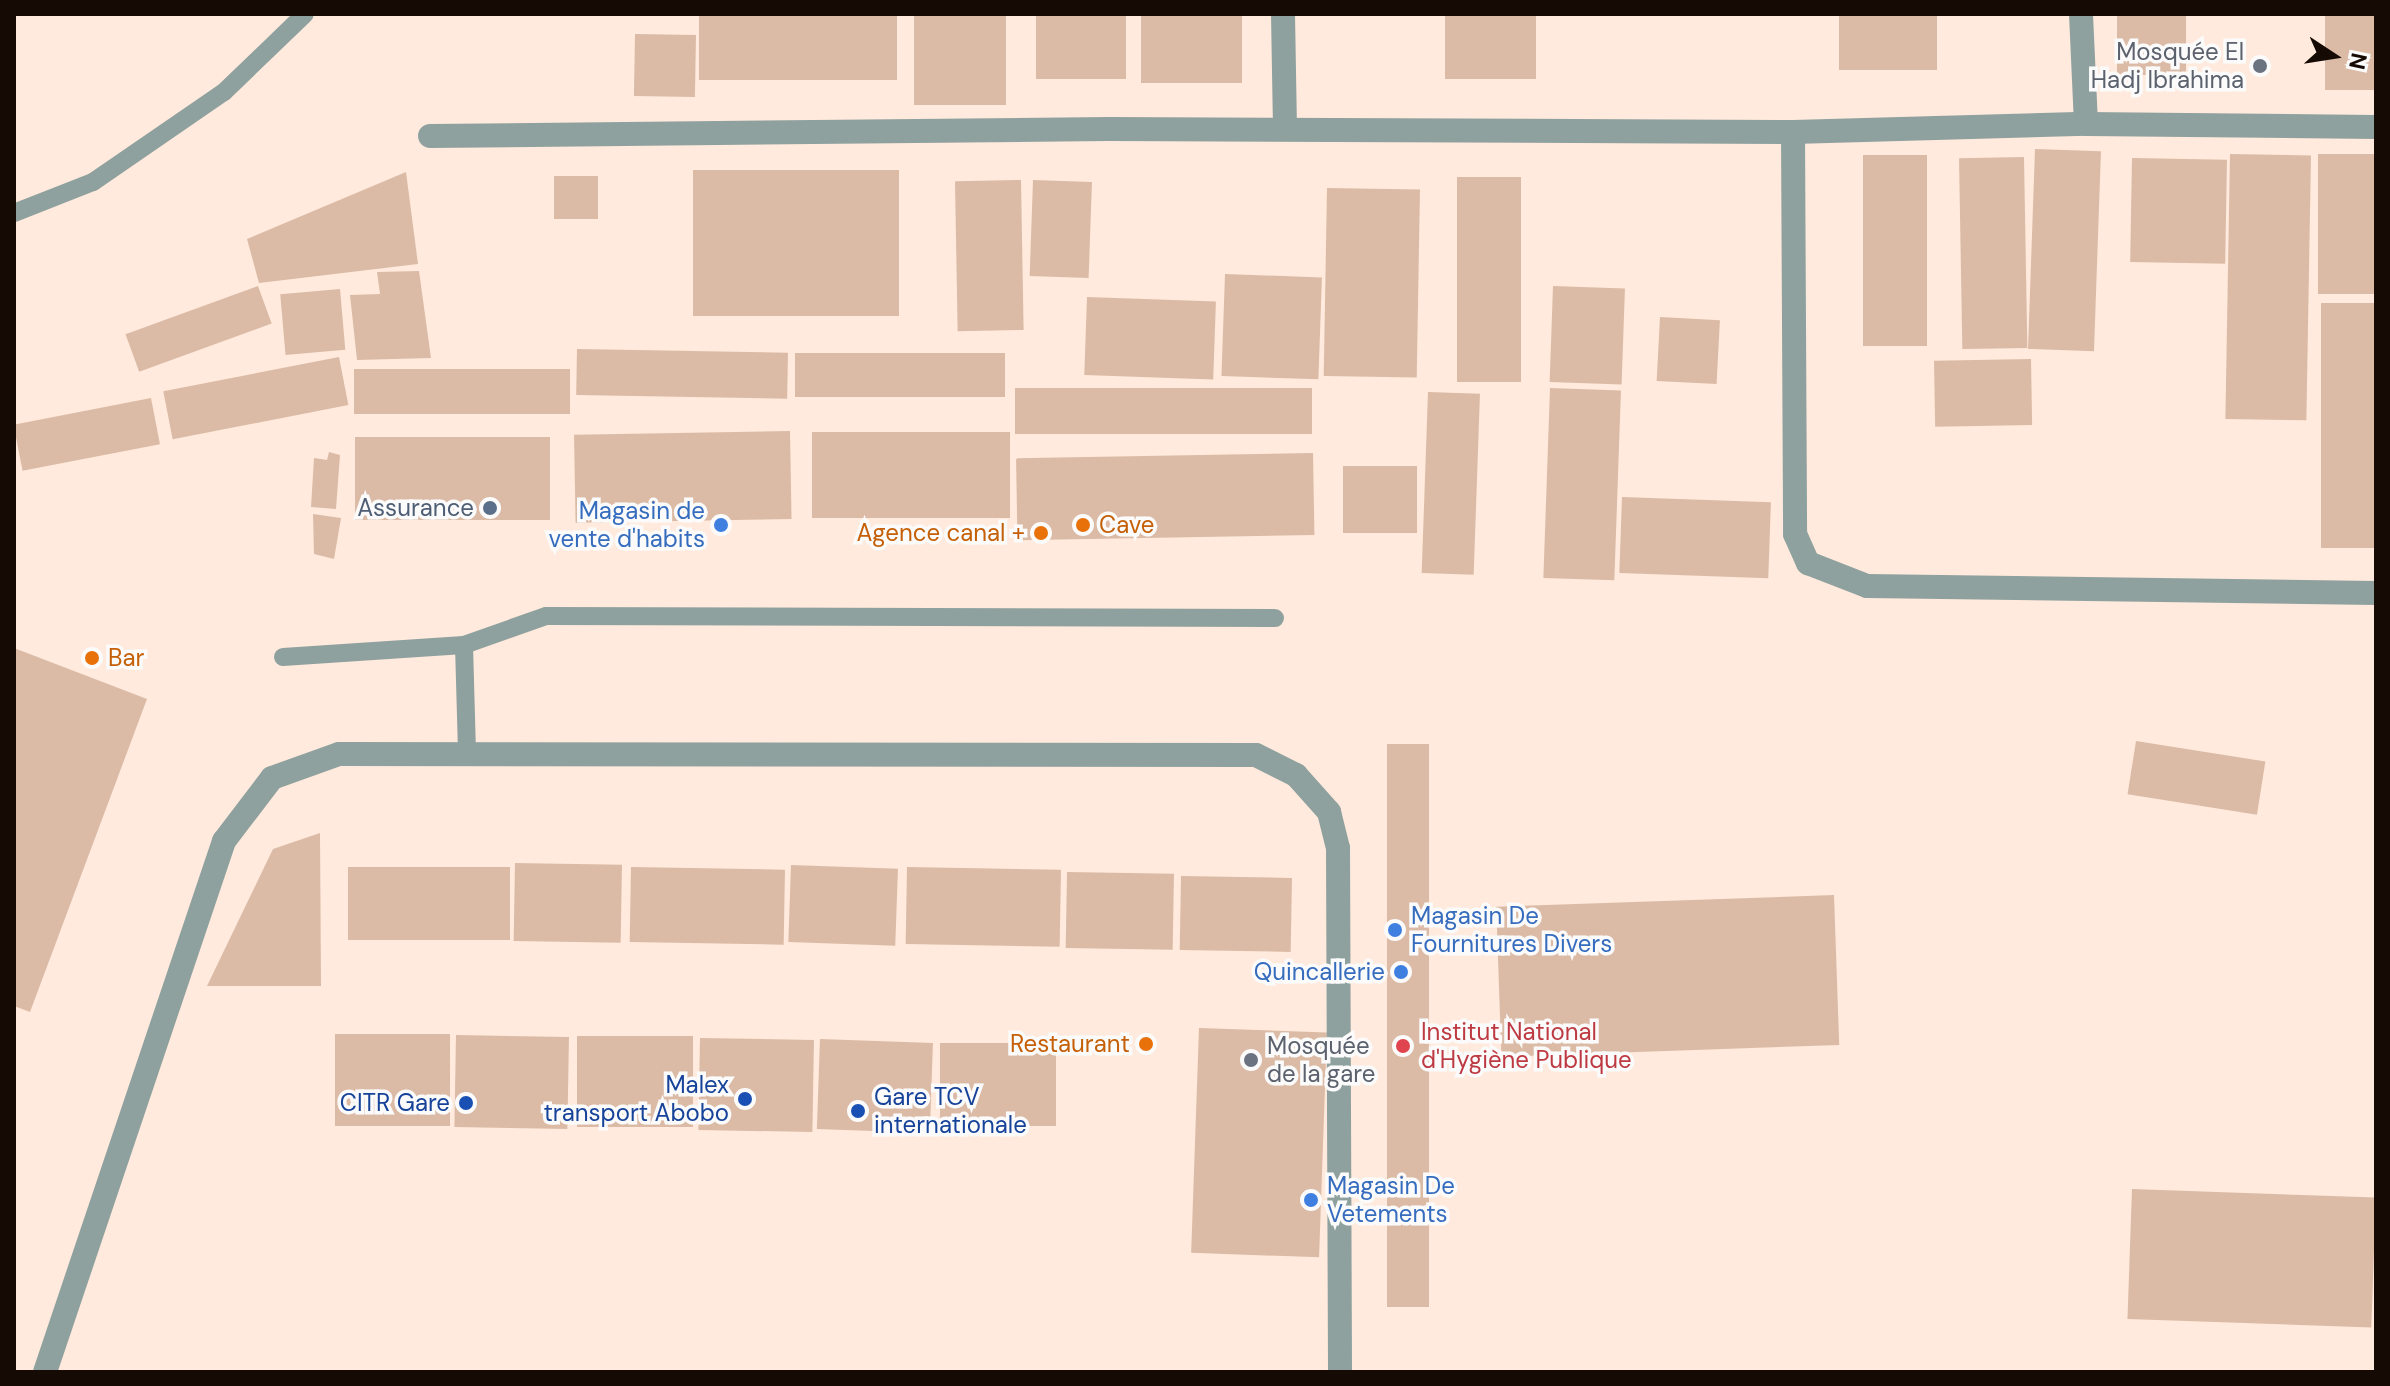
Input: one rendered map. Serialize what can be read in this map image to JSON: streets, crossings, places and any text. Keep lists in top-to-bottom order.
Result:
{
  "places": [
    "Mosquée El Hadj Ibrahima",
    "Assurance",
    "Magasin de vente d'habits",
    "Cave",
    "Agence canal +",
    "Bar",
    "Magasin De Fournitures Divers",
    "Quincallerie",
    "Restaurant",
    "Institut National d'Hygiène Publique",
    "Mosquée de la gare",
    "Malex transport Abobo",
    "CITR Gare",
    "Gare TCV internationale",
    "Magasin De Vetements"
  ],
  "north": "right"
}
